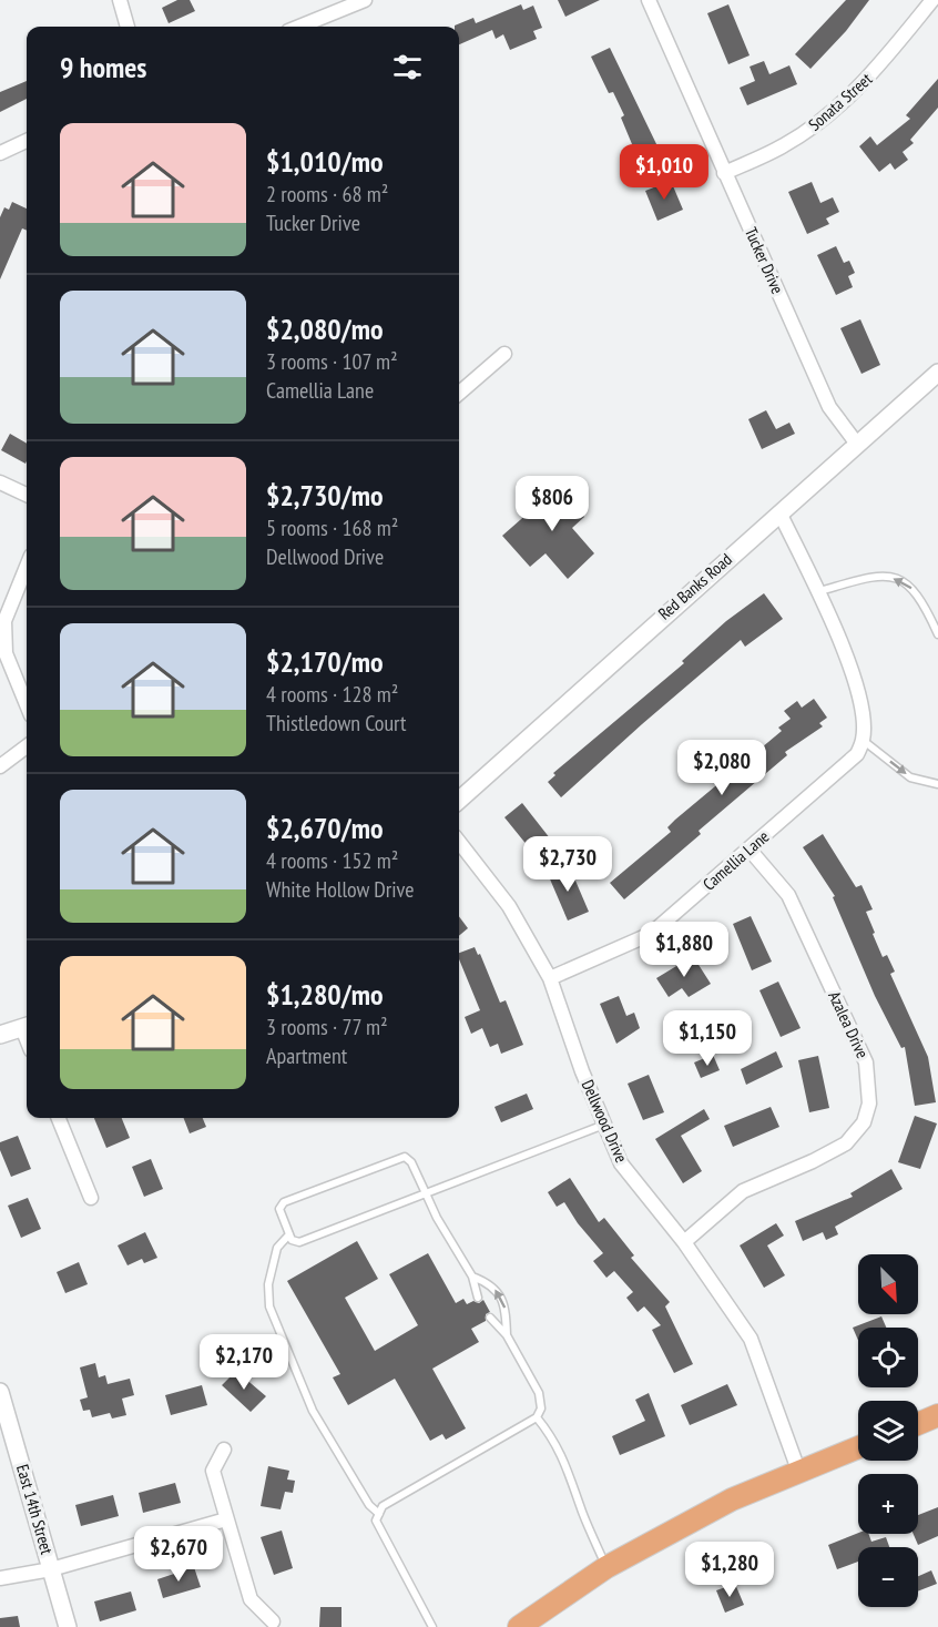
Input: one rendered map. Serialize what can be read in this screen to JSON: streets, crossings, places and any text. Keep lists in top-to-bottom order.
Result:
{
  "streets": {
    "street": [
      "Sonata Street",
      "Tucker Drive",
      "Red Banks Road",
      "Camellia Lane",
      "Azalea Drive",
      "Dellwood Drive",
      "East 14th Street"
    ]
  },
  "crossings": [
    ["Sonata Street", "Tucker Drive"],
    ["Tucker Drive", "Red Banks Road"],
    ["Camellia Lane", "Azalea Drive"],
    ["Camellia Lane", "Dellwood Drive"],
    ["Azalea Drive", "Dellwood Drive"]
  ],
  "north": "bottom right",
  "page": {
    "heading": "9 homes",
    "list": [
      {
        "name": "$1,010/mo",
        "note": "2 rooms · 68 m² · Tucker Drive"
      },
      {
        "name": "$2,080/mo",
        "note": "3 rooms · 107 m² · Camellia Lane"
      },
      {
        "name": "$2,730/mo",
        "note": "5 rooms · 168 m² · Dellwood Drive"
      },
      {
        "name": "$2,170/mo",
        "note": "4 rooms · 128 m² · Thistledown Court"
      },
      {
        "name": "$2,670/mo",
        "note": "4 rooms · 152 m² · White Hollow Drive"
      },
      {
        "name": "$1,280/mo",
        "note": "3 rooms · 77 m² · Apartment"
      }
    ],
    "price": [
      "$1,010",
      "$806",
      "$2,080",
      "$2,730",
      "$1,880",
      "$1,150",
      "$2,170",
      "$2,670",
      "$1,280"
    ],
    "map_buttons": ["+", "−"]
  }
}
